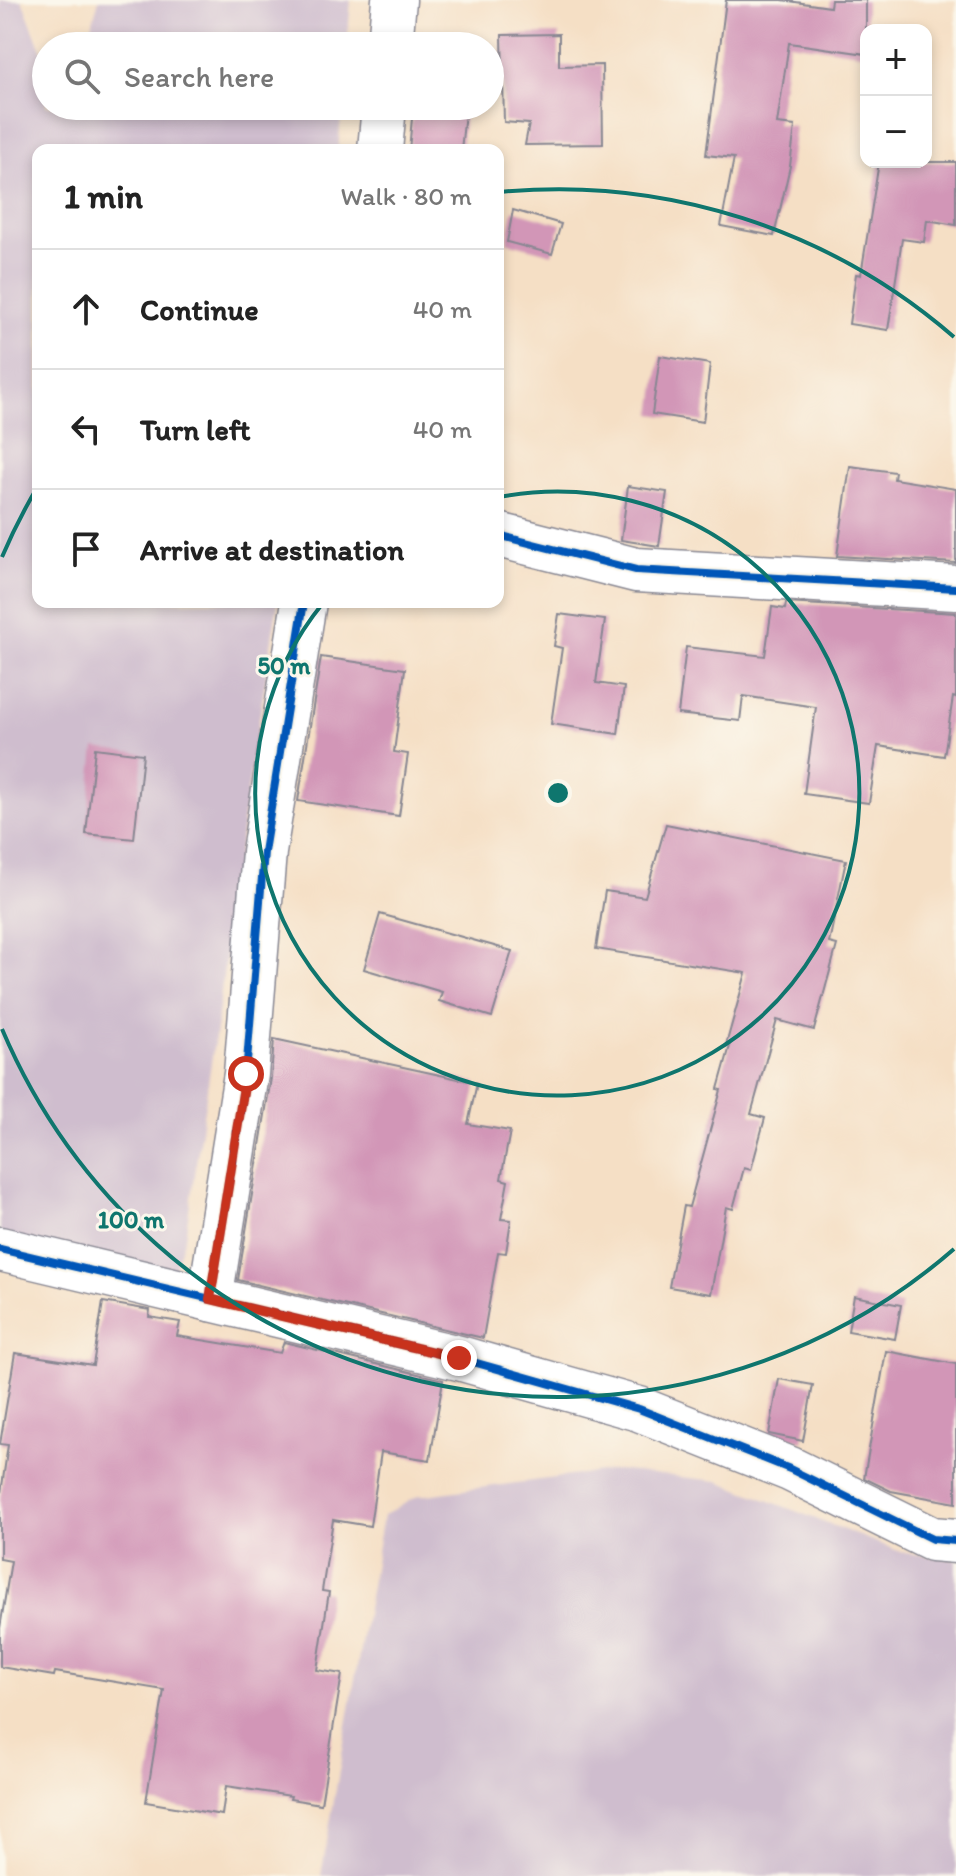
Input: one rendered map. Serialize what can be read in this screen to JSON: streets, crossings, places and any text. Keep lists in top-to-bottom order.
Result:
{
  "page": {
    "map_buttons": ["+", "−"],
    "search": "Search here",
    "heading": ["1 min", "Walk · 80 m"],
    "list": [
      ["Continue", "40 m"],
      ["Turn left", "40 m"],
      "Arrive at destination"
    ]
  },
  "rings": ["50 m", "100 m"]
}
